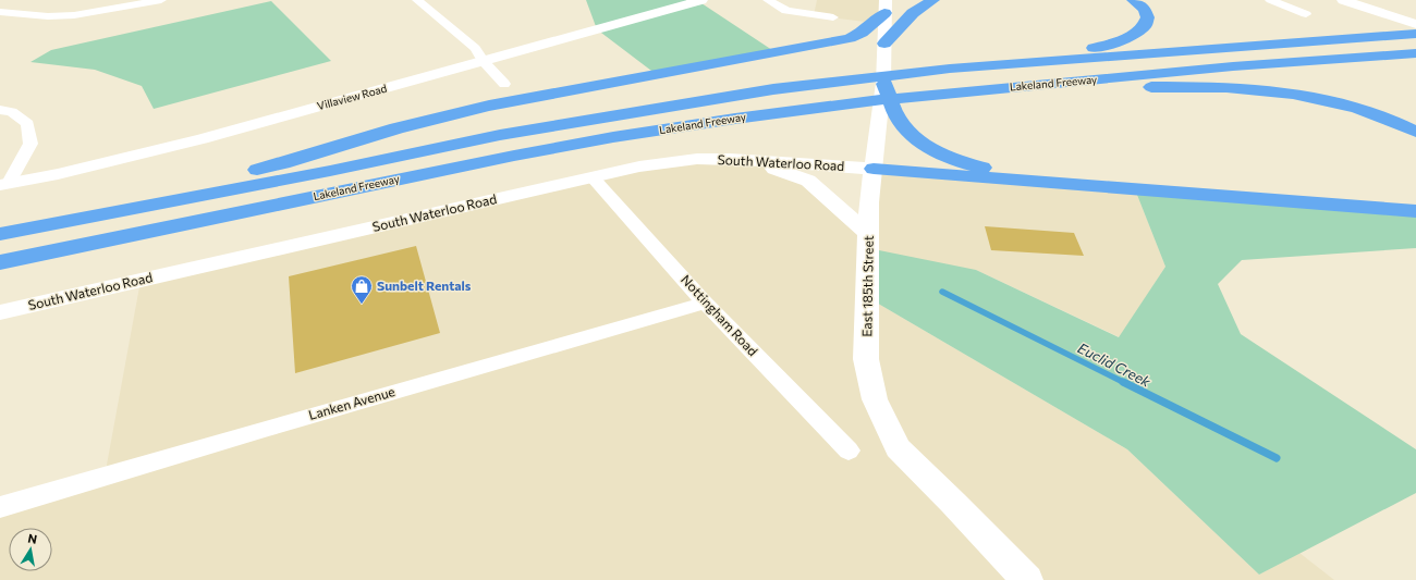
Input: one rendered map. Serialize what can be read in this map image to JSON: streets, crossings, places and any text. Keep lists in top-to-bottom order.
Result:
{
  "streets": {
    "highway": ["Lakeland Freeway"],
    "street": [
      "Villaview Road",
      "South Waterloo Road",
      "East 185th Street",
      "Nottingham Road",
      "Lanken Avenue"
    ]
  },
  "crossings": [
    ["South Waterloo Road", "East 185th Street"],
    ["South Waterloo Road", "Nottingham Road"],
    ["Nottingham Road", "Lanken Avenue"]
  ],
  "water": ["Euclid Creek"],
  "places": {
    "shop": ["Sunbelt Rentals"]
  },
  "north": "top"
}
